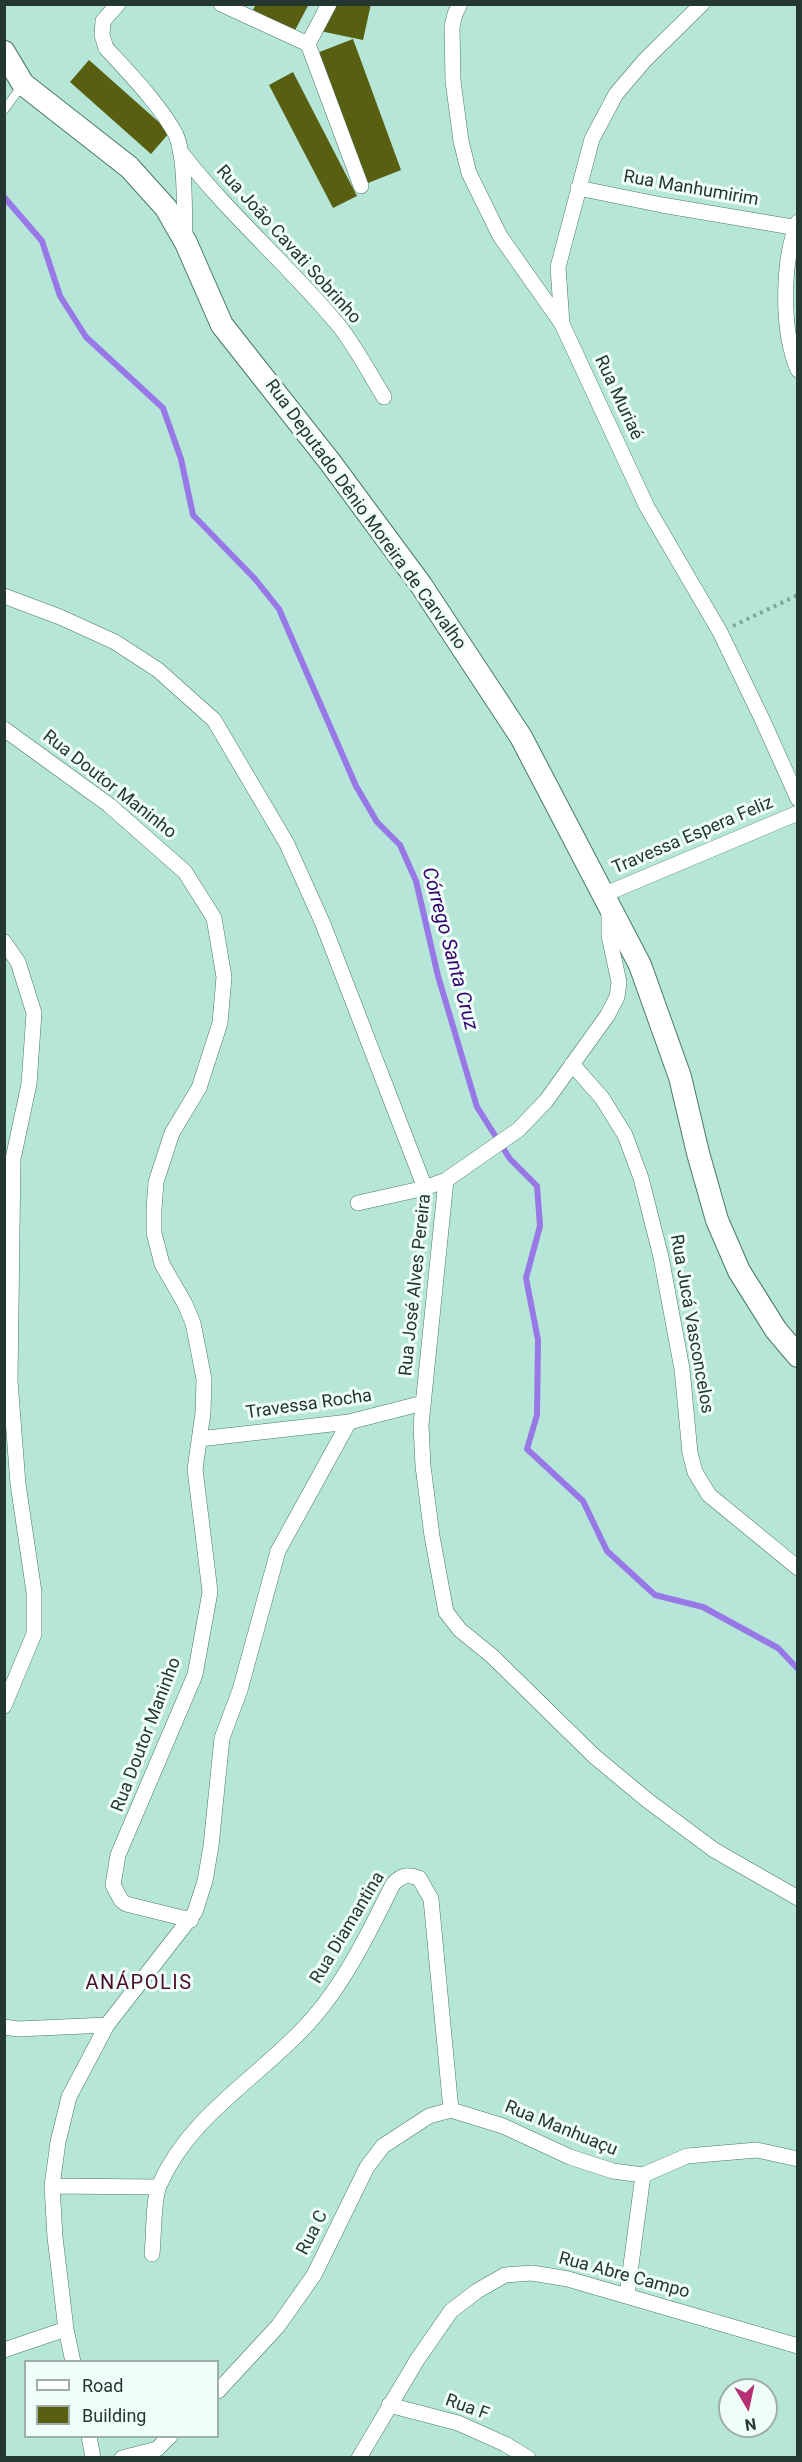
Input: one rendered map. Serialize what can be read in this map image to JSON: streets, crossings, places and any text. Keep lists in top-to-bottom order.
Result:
{
  "streets": {
    "street": [
      "Rua Manhumirim",
      "Rua João Cavati Sobrinho",
      "Rua Muriaé",
      "Rua Deputado Dênio Moreira de Carvalho",
      "Rua Doutor Maninho",
      "Travessa Espera Feliz",
      "Rua José Alves Pereira",
      "Rua Jucá Vasconcelos",
      "Travessa Rocha",
      "Rua Diamantina",
      "Rua Manhuaçu",
      "Rua C",
      "Rua Abre Campo",
      "Rua F"
    ]
  },
  "crossings": [
    ["Rua Deputado Dênio Moreira de Carvalho", "Travessa Espera Feliz"],
    ["Rua Doutor Maninho", "Travessa Rocha"],
    ["Rua José Alves Pereira", "Travessa Rocha"],
    ["Rua Diamantina", "Rua Manhuaçu"],
    ["Rua Diamantina", "Rua C"],
    ["Rua Manhuaçu", "Rua C"],
    ["Rua Abre Campo", "Rua F"]
  ],
  "districts": ["ANÁPOLIS"],
  "water": ["Córrego Santa Cruz"],
  "legend": ["Road", "Building"],
  "north": "bottom"
}
